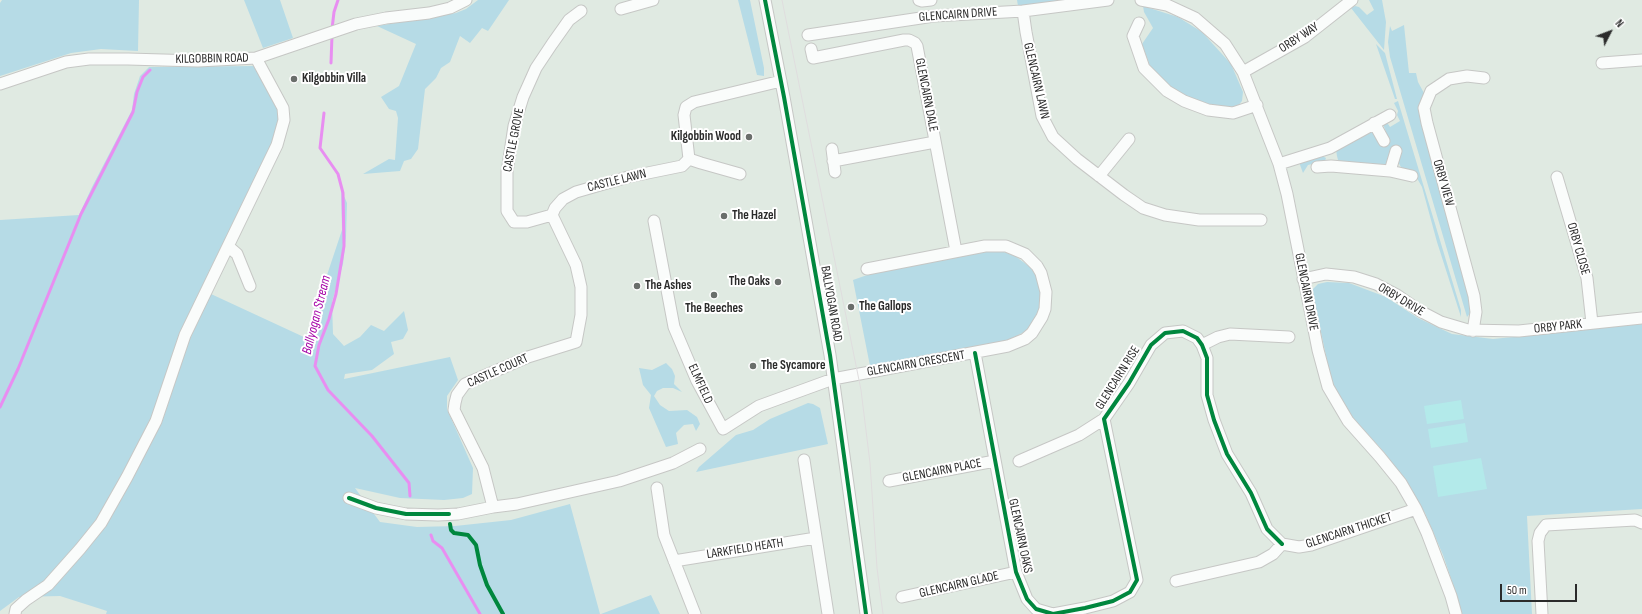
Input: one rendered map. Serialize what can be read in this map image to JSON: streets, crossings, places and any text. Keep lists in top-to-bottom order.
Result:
{
  "streets": {
    "street": [
      "GLENCAIRN DRIVE",
      "ORBY WAY",
      "KILGOBBIN ROAD",
      "GLENCAIRN LAWN",
      "GLENCAIRN DALE",
      "CASTLE GROVE",
      "CASTLE LAWN",
      "ORBY VIEW",
      "ORBY CLOSE",
      "ORBY DRIVE",
      "BALLYOGAN ROAD",
      "ORBY PARK",
      "GLENCAIRN CRESCENT",
      "CASTLE COURT",
      "GLENCAIRN RISE",
      "ELMFIELD",
      "GLENCAIRN PLACE",
      "GLENCAIRN THICKET",
      "GLENCAIRN OAKS",
      "LARKFIELD HEATH",
      "GLENCAIRN GLADE"
    ]
  },
  "crossings": [
    ["GLENCAIRN DRIVE", "ORBY WAY"],
    ["GLENCAIRN DRIVE", "GLENCAIRN LAWN"],
    ["GLENCAIRN DRIVE", "ORBY DRIVE"],
    ["GLENCAIRN DRIVE", "GLENCAIRN THICKET"],
    ["GLENCAIRN DALE", "GLENCAIRN CRESCENT"],
    ["CASTLE GROVE", "CASTLE LAWN"],
    ["CASTLE GROVE", "CASTLE COURT"],
    ["CASTLE LAWN", "CASTLE COURT"],
    ["ORBY VIEW", "ORBY DRIVE"],
    ["ORBY VIEW", "ORBY PARK"],
    ["ORBY CLOSE", "ORBY PARK"],
    ["ORBY DRIVE", "ORBY PARK"],
    ["BALLYOGAN ROAD", "GLENCAIRN CRESCENT"],
    ["GLENCAIRN CRESCENT", "GLENCAIRN OAKS"],
    ["GLENCAIRN RISE", "GLENCAIRN OAKS"],
    ["GLENCAIRN PLACE", "GLENCAIRN OAKS"],
    ["GLENCAIRN OAKS", "GLENCAIRN GLADE"]
  ],
  "water": ["Ballyogan Stream"],
  "places": [
    "Kilgobbin Villa",
    "Kilgobbin Wood",
    "The Hazel",
    "The Oaks",
    "The Ashes",
    "The Beeches",
    "The Gallops",
    "The Sycamore"
  ],
  "scale_bar": "50 m",
  "north": "top right"
}
